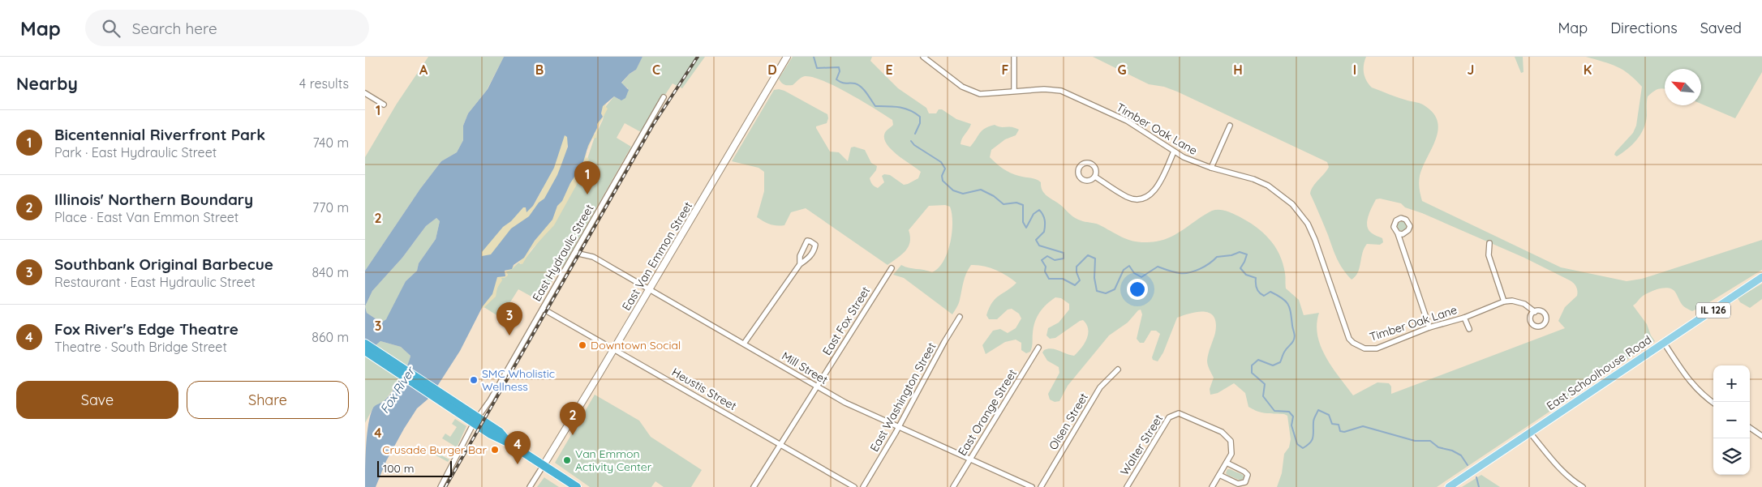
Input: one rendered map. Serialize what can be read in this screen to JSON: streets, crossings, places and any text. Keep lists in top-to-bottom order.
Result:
{
  "streets": {
    "main road": ["IL 126", "East Schoolhouse Road"],
    "street": [
      "Timber Oak Lane",
      "East Hydraulic Street",
      "East Van Emmon Street",
      "East Fox Street",
      "Mill Street",
      "Heustis Street",
      "East Washington Street",
      "East Orange Street",
      "Olsen Street",
      "Walter Street"
    ]
  },
  "crossings": [
    ["East Hydraulic Street", "Mill Street"],
    ["East Hydraulic Street", "Heustis Street"],
    ["East Van Emmon Street", "Mill Street"],
    ["East Van Emmon Street", "Heustis Street"],
    ["East Fox Street", "Mill Street"],
    ["East Fox Street", "Heustis Street"],
    ["Mill Street", "East Washington Street"],
    ["Mill Street", "East Orange Street"]
  ],
  "water": ["Fox River"],
  "places": [
    "Downtown Social",
    "SMC Wholistic Wellness",
    "Crusade Burger Bar",
    "Van Emmon Activity Center"
  ],
  "scale_bar": "100 m",
  "north": "top left",
  "page": {
    "header": "Map",
    "search": "Search here",
    "nav": ["Map", "Directions", "Saved"],
    "heading": ["Nearby", "4 results"],
    "list": [
      {
        "mark": "1",
        "name": "Bicentennial Riverfront Park",
        "note": "Park · East Hydraulic Street",
        "value": "740 m"
      },
      {
        "mark": "2",
        "name": "Illinois' Northern Boundary",
        "note": "Place · East Van Emmon Street",
        "value": "770 m"
      },
      {
        "mark": "3",
        "name": "Southbank Original Barbecue",
        "note": "Restaurant · East Hydraulic Street",
        "value": "840 m"
      },
      {
        "mark": "4",
        "name": "Fox River's Edge Theatre",
        "note": "Theatre · South Bridge Street",
        "value": "860 m"
      }
    ],
    "pins": [
      "1",
      "3",
      "2",
      "4"
    ],
    "map_buttons": ["+", "−"],
    "buttons": ["Save", "Share"],
    "scale": "100 m"
  },
  "grid": {
    "columns": [
      "A",
      "B",
      "C",
      "D",
      "E",
      "F",
      "G",
      "H",
      "I",
      "J",
      "K"
    ],
    "rows": [
      "1",
      "2",
      "3",
      "4"
    ]
  }
}
